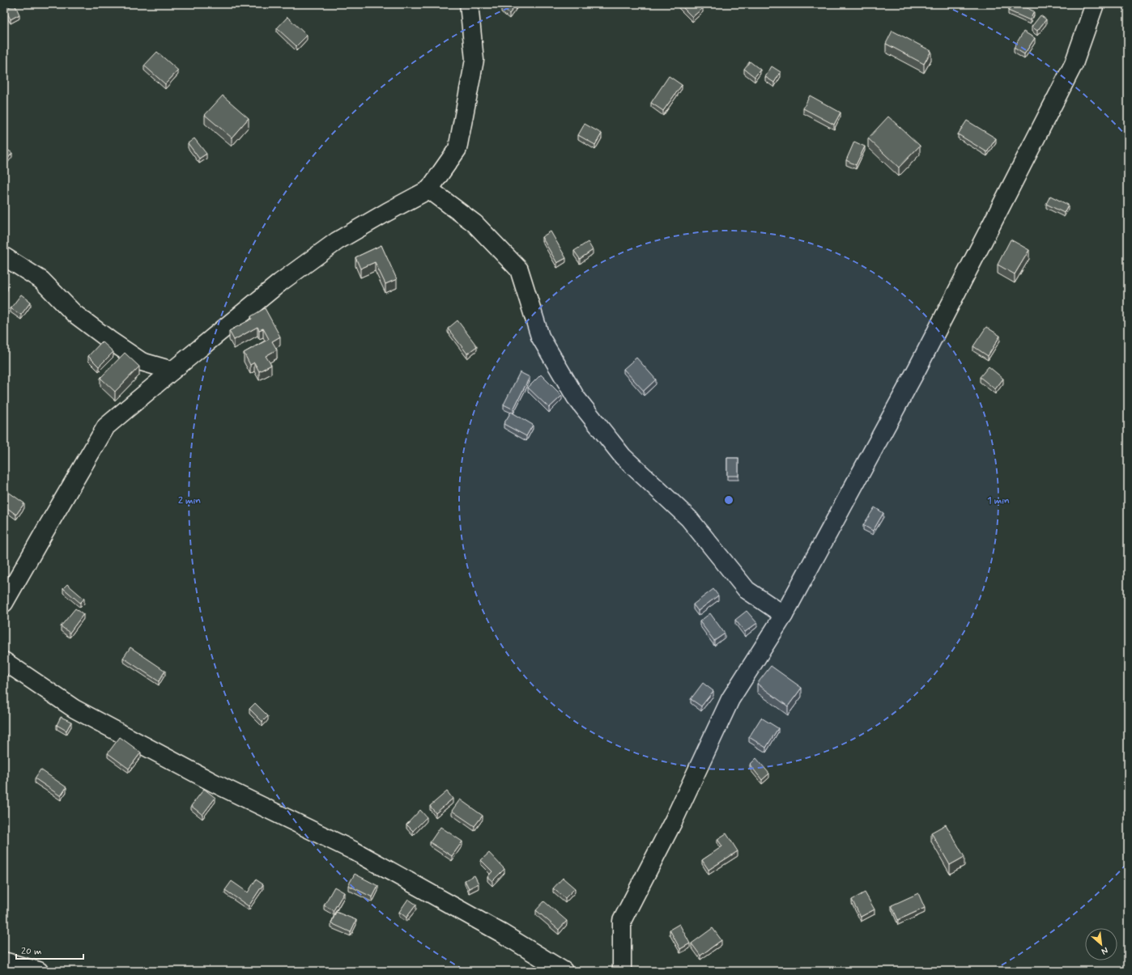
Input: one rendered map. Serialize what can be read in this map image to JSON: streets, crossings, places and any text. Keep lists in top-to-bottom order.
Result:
{
  "scale_bar": "20 m",
  "north": "bottom right",
  "rings": ["1 min", "2 min"]
}
